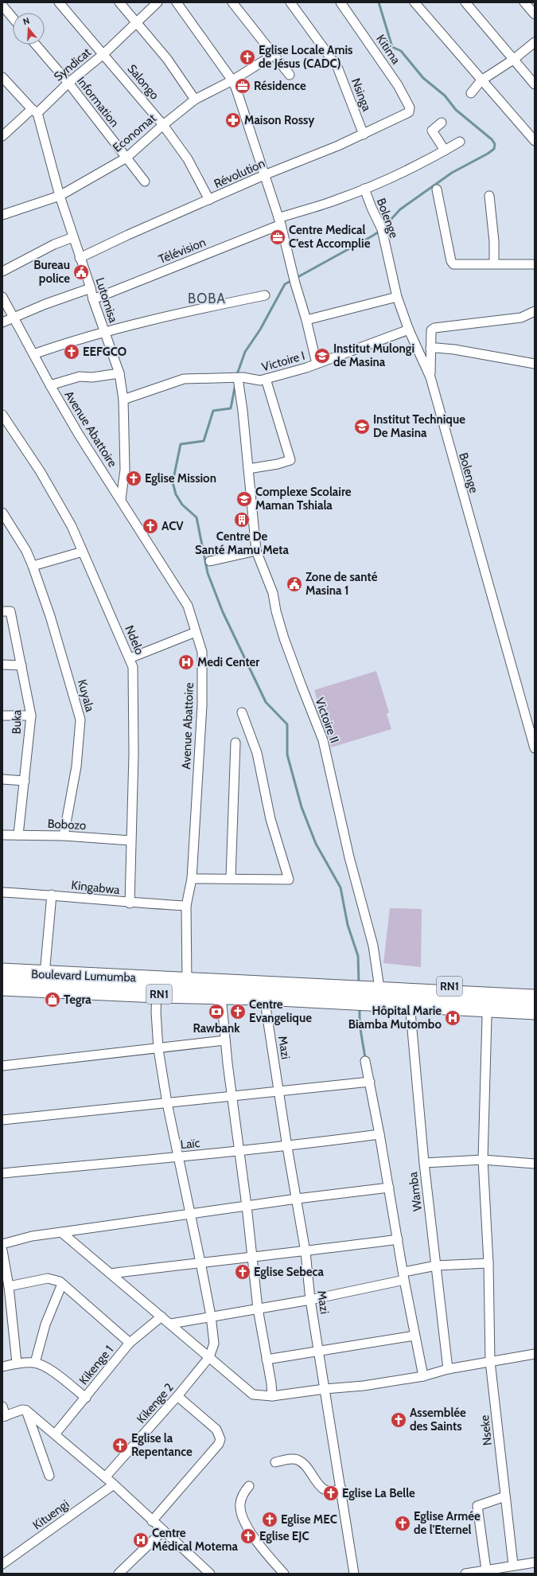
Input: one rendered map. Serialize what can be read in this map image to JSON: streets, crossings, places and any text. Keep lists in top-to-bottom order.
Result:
{
  "streets": {
    "highway": ["Boulevard Lumumba", "RN1"],
    "street": [
      "Kitima",
      "Syndicat",
      "Salongo",
      "Nsinga",
      "Information",
      "Economat",
      "Révolution",
      "Bolenge",
      "Télévision",
      "Lutomisa",
      "Victoire I",
      "Avenue Abattoire",
      "Ndelo",
      "Kuyala",
      "Victoire II",
      "Buka",
      "Bobozo",
      "Kingabwa",
      "Mazi",
      "Laïc",
      "Wamba",
      "Kikenge 1",
      "Kikenge 2",
      "Nseke",
      "Kituengi"
    ]
  },
  "crossings": [
    ["Kitima", "Révolution"],
    ["Syndicat", "Salongo"],
    ["Syndicat", "Information"],
    ["Syndicat", "Lutomisa"],
    ["Salongo", "Economat"],
    ["Salongo", "Révolution"],
    ["Nsinga", "Révolution"],
    ["Information", "Economat"],
    ["Economat", "Lutomisa"],
    ["Révolution", "Lutomisa"],
    ["Bolenge", "Télévision"],
    ["Bolenge", "Victoire I"],
    ["Télévision", "Lutomisa"],
    ["Lutomisa", "Victoire I"],
    ["Lutomisa", "Avenue Abattoire"],
    ["Victoire I", "Victoire II"],
    ["Avenue Abattoire", "Kingabwa"],
    ["Avenue Abattoire", "Boulevard Lumumba"],
    ["Ndelo", "Bobozo"],
    ["Ndelo", "Kingabwa"],
    ["Kuyala", "Bobozo"],
    ["Victoire II", "RN1"],
    ["Buka", "Bobozo"],
    ["Boulevard Lumumba", "Mazi"],
    ["Mazi", "Laïc"]
  ],
  "districts": ["BOBA"],
  "places": {
    "church": [
      "Eglise Locale Amis de Jésus (CADC)",
      "EEFGCO",
      "Eglise Mission",
      "ACV",
      "Centre Evangelique",
      "Eglise Sebeca",
      "Assemblée des Saints",
      "Eglise la Repentance",
      "Eglise La Belle",
      "Eglise MEC",
      "Eglise Armée de l'Eternel",
      "Eglise EJC"
    ],
    "office": ["Résidence", "Centre Medical C'est Accomplie"],
    "pharmacy": ["Maison Rossy"],
    "public building": ["Bureau police", "Zone de santé Masina 1"],
    "school or university": ["Institut Mulongi de Masina", "Institut Technique De Masina", "Complexe Scolaire Maman Tshiala"],
    "building": ["Centre De Santé Mamu Meta"],
    "hospital": ["Medi Center", "Hôpital Marie Biamba Mutombo", "Centre Médical Motema"],
    "shop": ["Tegra"],
    "bank": ["Rawbank"]
  },
  "north": "top"
}
